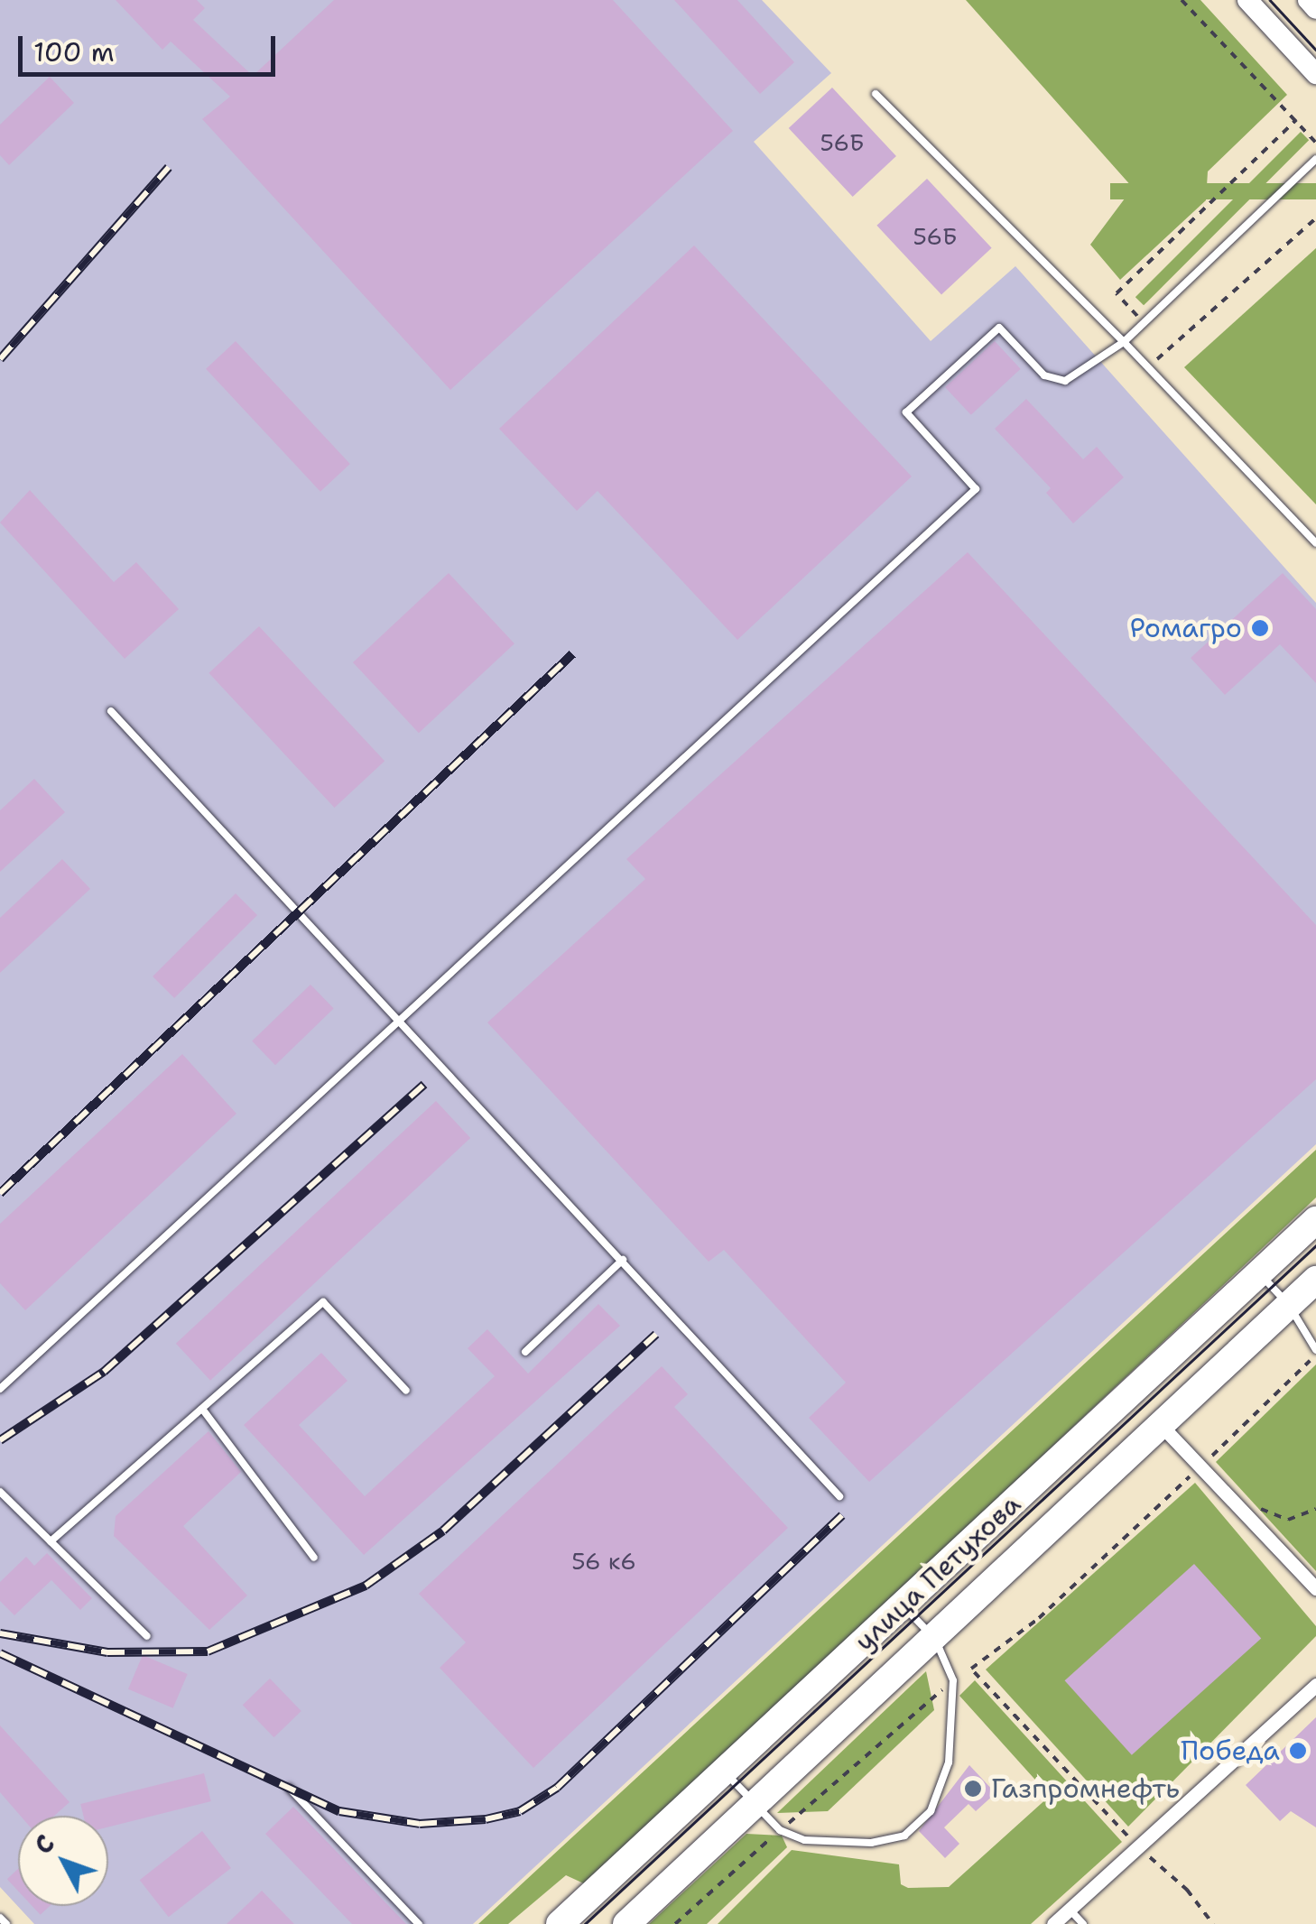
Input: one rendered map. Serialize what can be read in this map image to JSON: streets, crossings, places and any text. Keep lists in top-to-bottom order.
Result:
{
  "streets": {
    "highway": ["улица Петухова"]
  },
  "places": ["Ромагро", "Победа", "Газпромнефть"],
  "house_numbers": ["56Б", "56Б", "56 к6"],
  "scale_bar": "100 m",
  "north": "top left"
}
